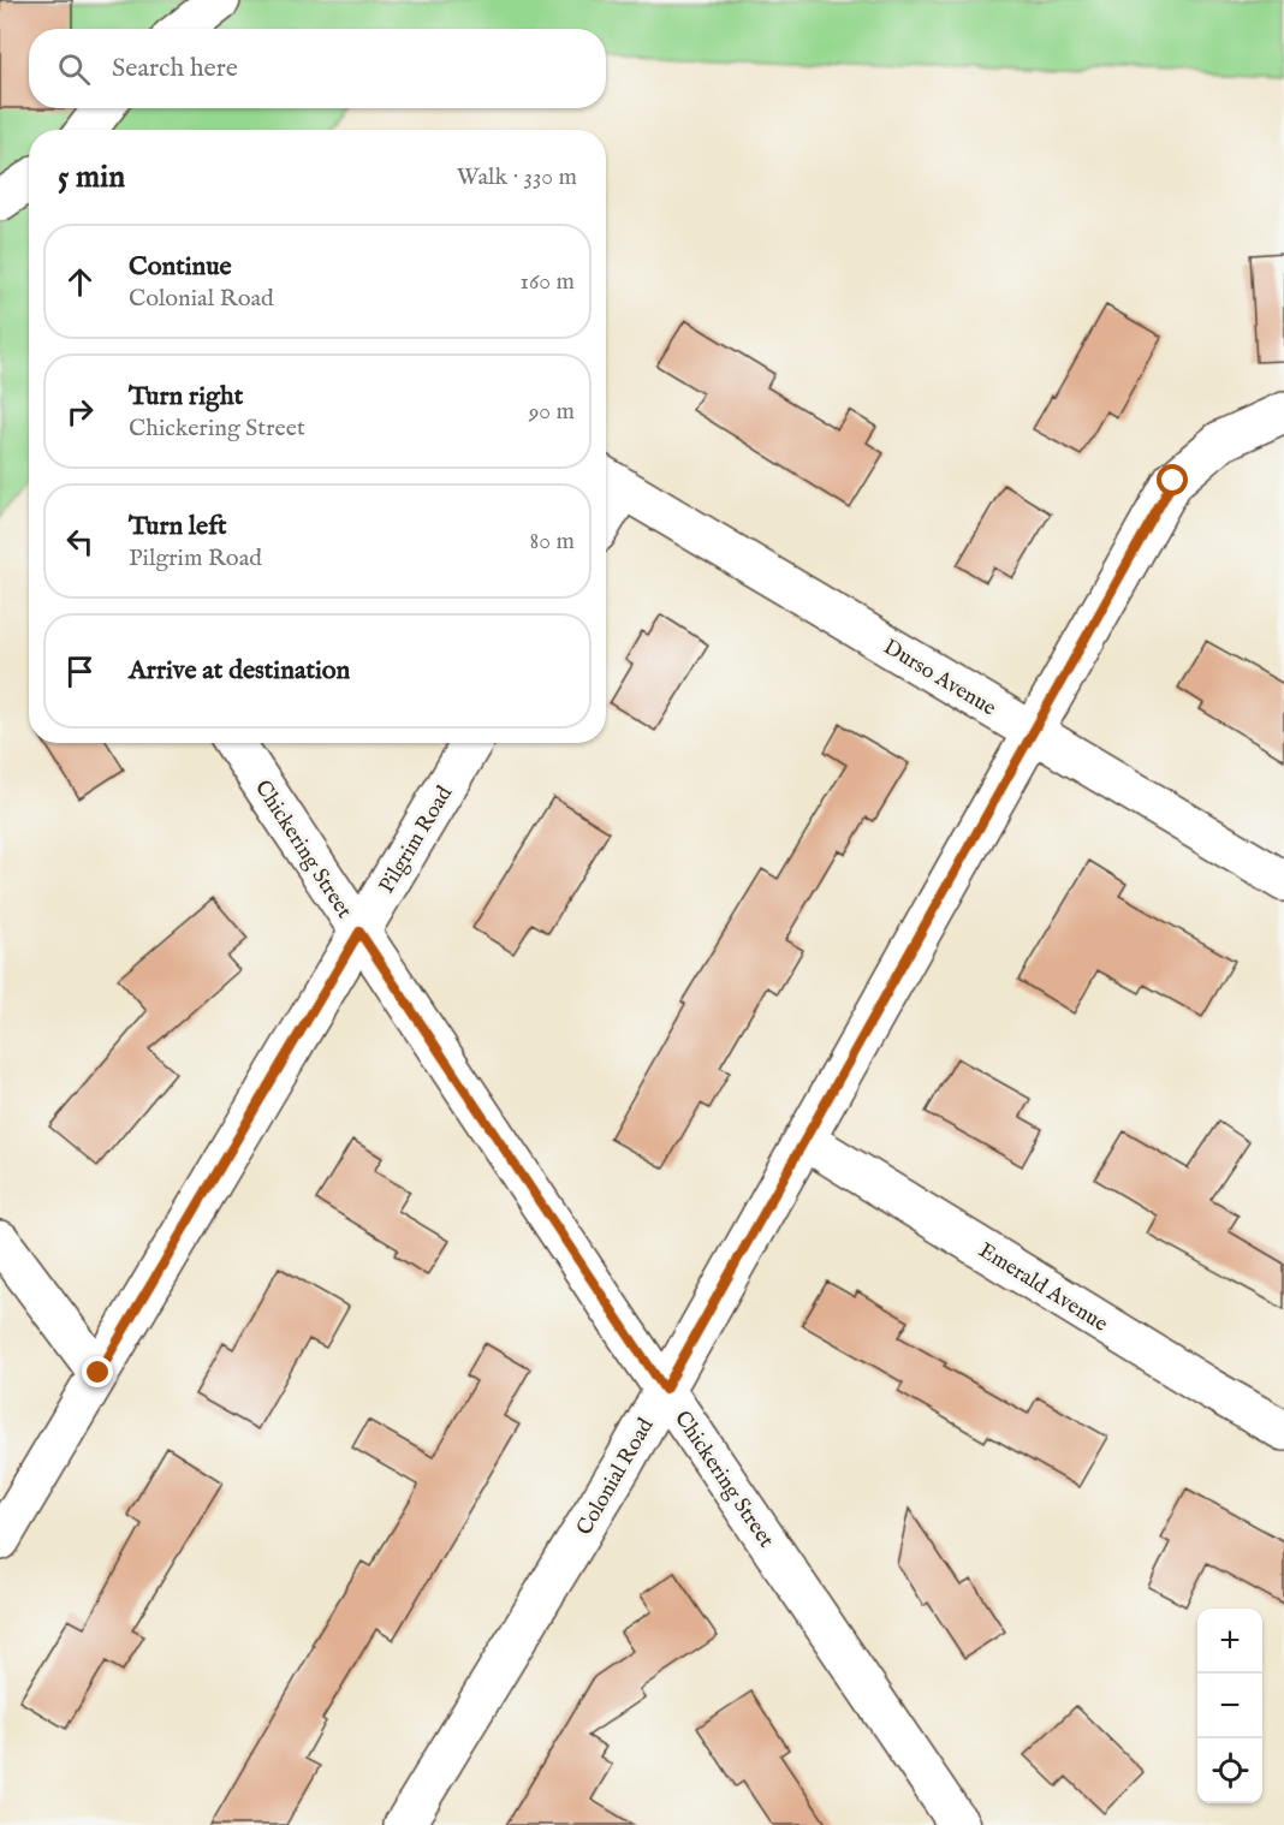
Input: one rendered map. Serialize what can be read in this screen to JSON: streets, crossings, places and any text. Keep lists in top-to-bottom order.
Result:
{
  "streets": {
    "street": [
      "Durso Avenue",
      "Pilgrim Road",
      "Chickering Street",
      "Emerald Avenue",
      "Colonial Road"
    ]
  },
  "crossings": [
    ["Durso Avenue", "Colonial Road"],
    ["Pilgrim Road", "Chickering Street"],
    ["Chickering Street", "Colonial Road"],
    ["Emerald Avenue", "Colonial Road"]
  ],
  "page": {
    "search": "Search here",
    "heading": ["5 min", "Walk · 330 m"],
    "list": [
      ["Continue", "Colonial Road", "160 m"],
      ["Turn right", "Chickering Street", "90 m"],
      ["Turn left", "Pilgrim Road", "80 m"],
      "Arrive at destination"
    ],
    "map_buttons": ["+", "−"]
  }
}
